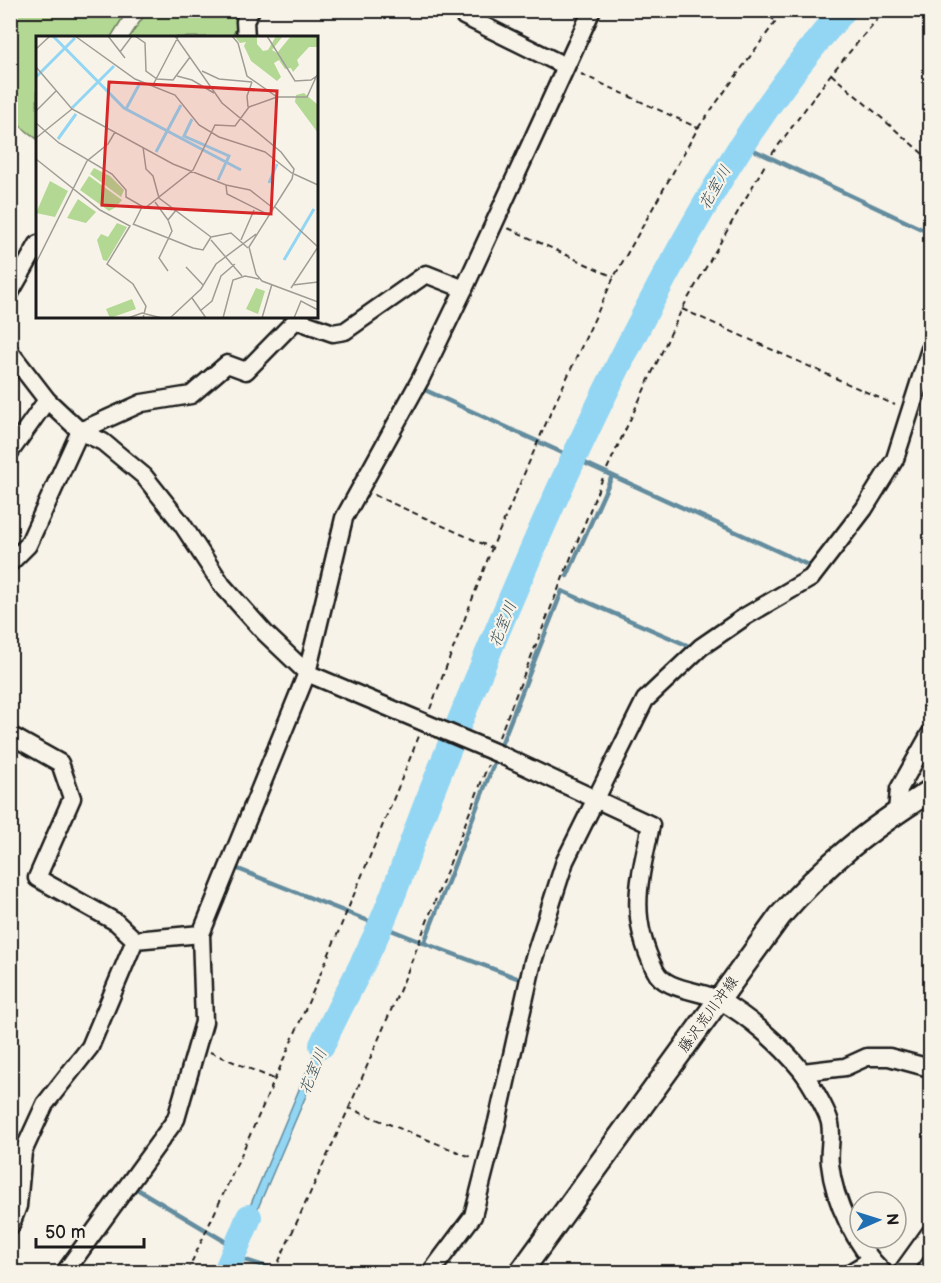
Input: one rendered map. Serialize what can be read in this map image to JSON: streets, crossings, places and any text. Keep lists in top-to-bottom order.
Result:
{
  "streets": {
    "main road": ["藤沢荒川沖線"]
  },
  "water": ["花室川"],
  "scale_bar": "50 m",
  "north": "right"
}
